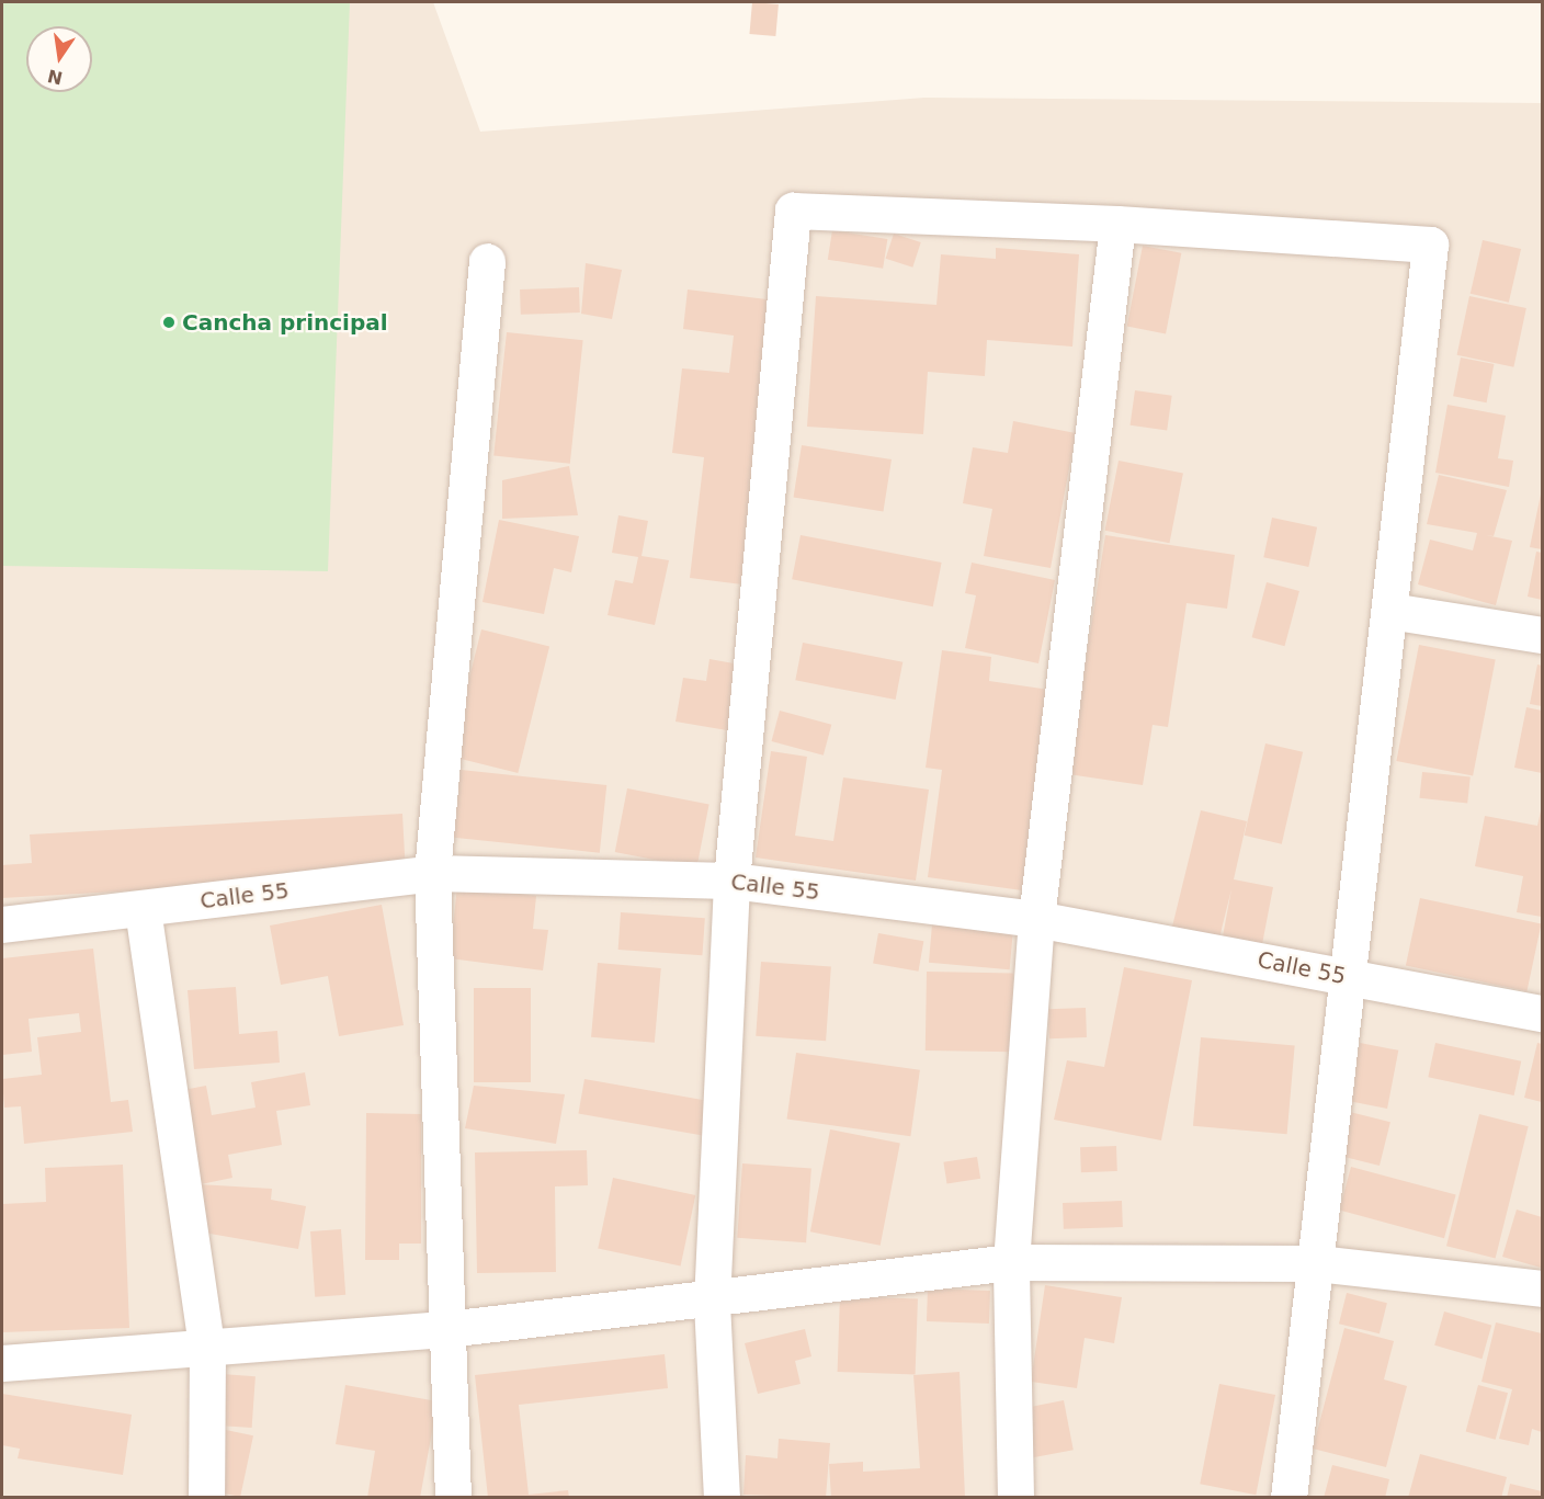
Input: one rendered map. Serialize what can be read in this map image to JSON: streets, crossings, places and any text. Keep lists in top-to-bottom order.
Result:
{
  "streets": {
    "street": ["Calle 55"]
  },
  "places": ["Cancha principal"],
  "north": "bottom"
}
